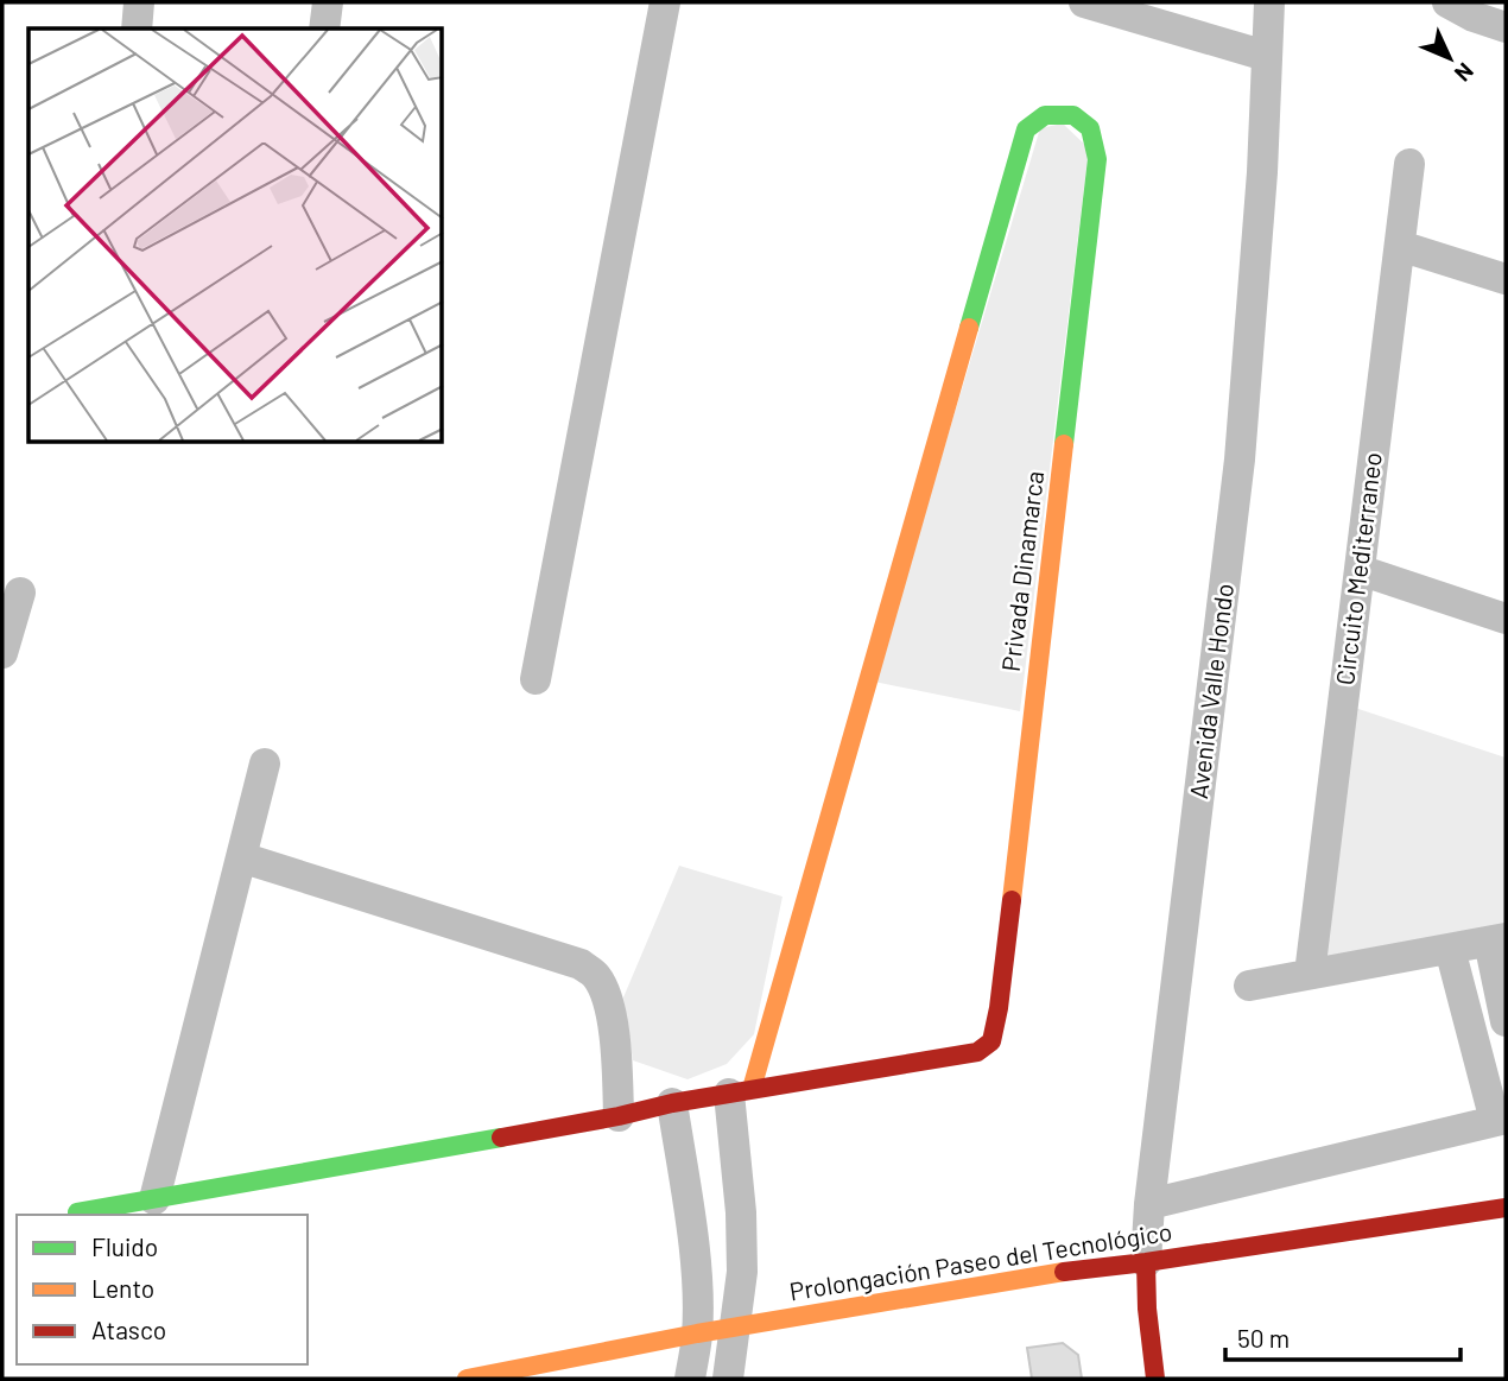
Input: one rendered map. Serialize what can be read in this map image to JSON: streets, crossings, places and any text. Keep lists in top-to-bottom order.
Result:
{
  "streets": {
    "street": [
      "Circuito Mediterraneo",
      "Privada Dinamarca",
      "Avenida Valle Hondo",
      "Prolongación Paseo del Tecnológico"
    ]
  },
  "crossings": [
    ["Avenida Valle Hondo", "Prolongación Paseo del Tecnológico"]
  ],
  "legend": ["Fluido", "Lento", "Atasco"],
  "scale_bar": "50 m",
  "north": "bottom right"
}
